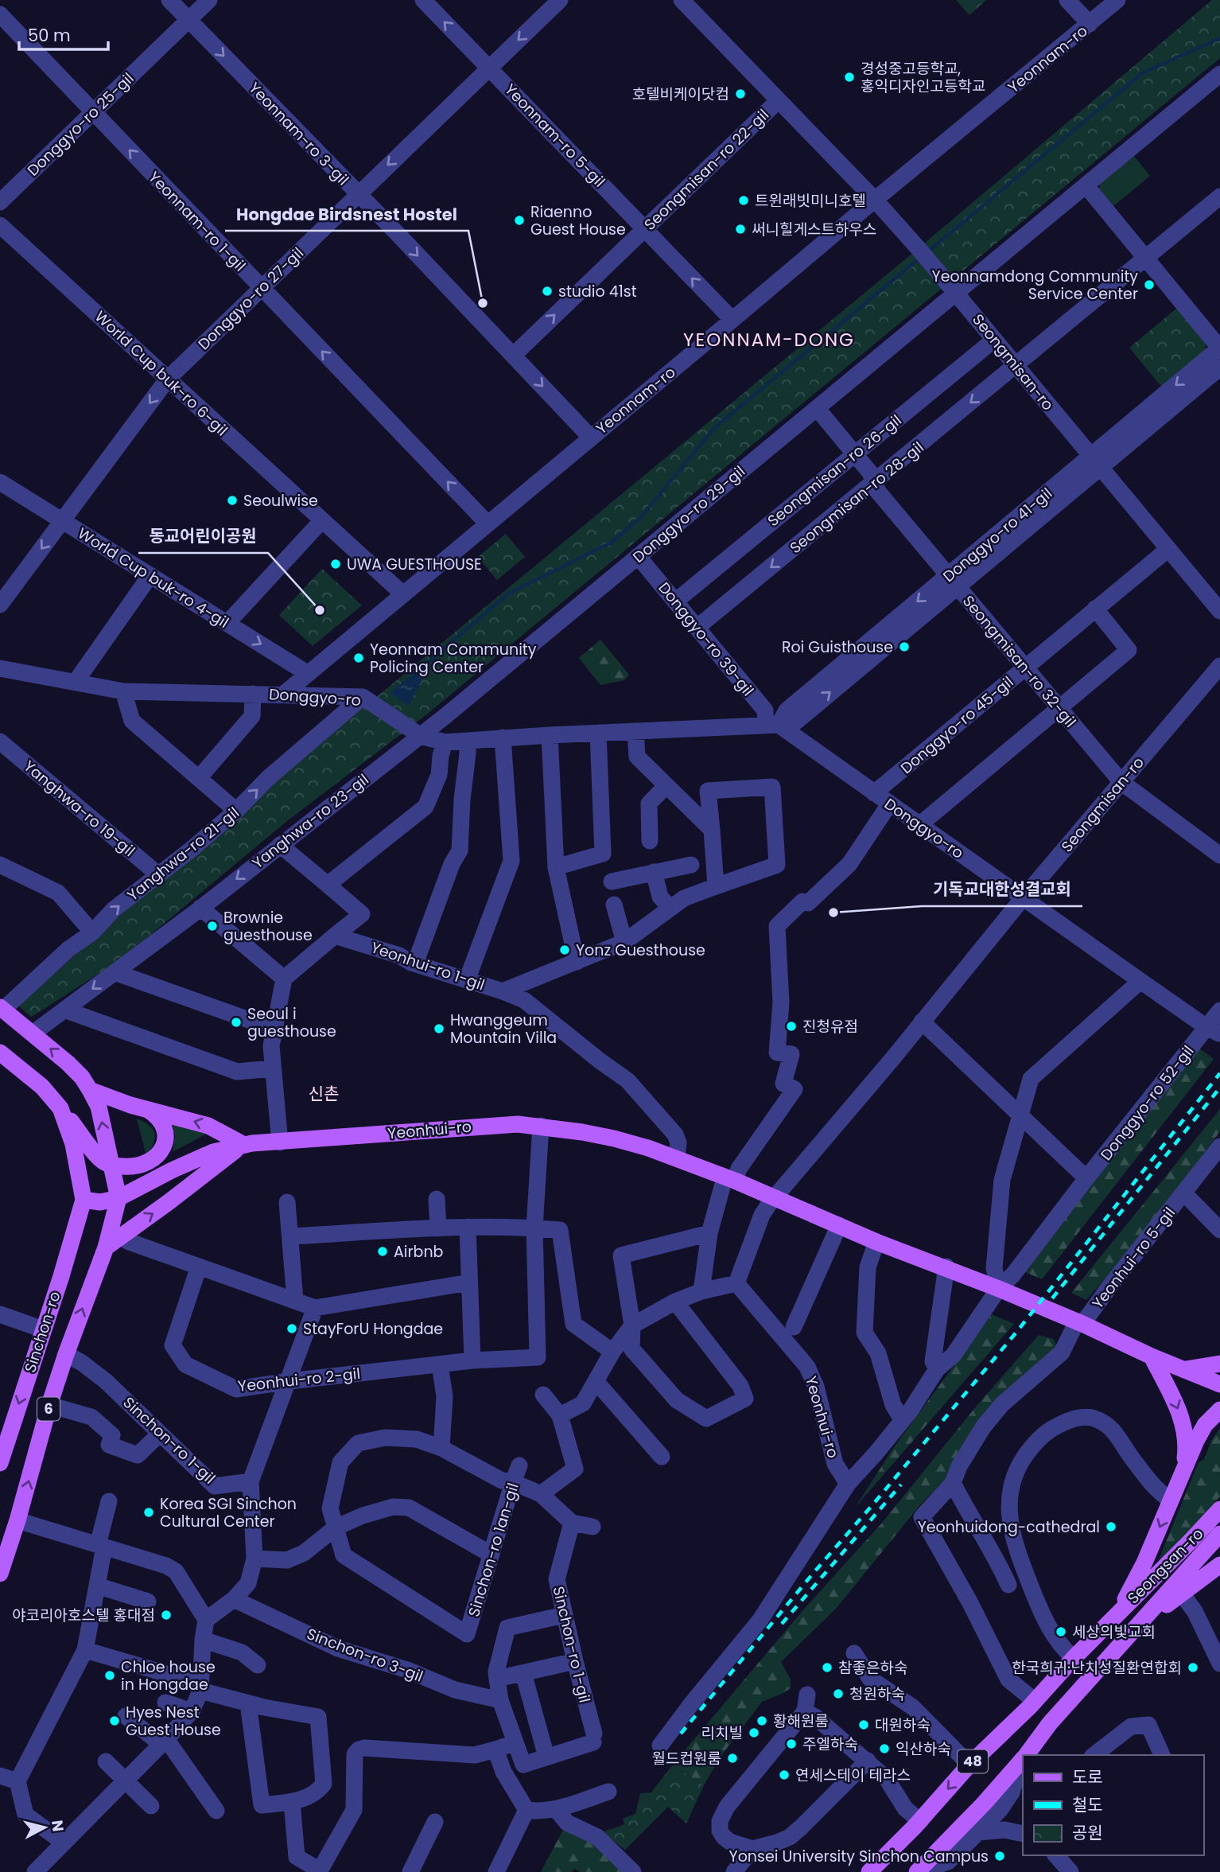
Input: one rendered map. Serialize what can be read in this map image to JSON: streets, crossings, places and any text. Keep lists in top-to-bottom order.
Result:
{
  "streets": {
    "main road": [
      "Yeonhui-ro",
      "Sinchon-ro",
      "6",
      "Seongsan-ro",
      "48"
    ],
    "street": [
      "Yeonnam-ro",
      "Donggyo-ro 25-gil",
      "Yeonnam-ro 3-gil",
      "Yeonnam-ro 5-gil",
      "Seongmisan-ro 22-gil",
      "Yeonnam-ro 1-gil",
      "Donggyo-ro 27-gil",
      "Seongmisan-ro",
      "World Cup buk-ro 6-gil",
      "Seongmisan-ro 26-gil",
      "Seongmisan-ro 28-gil",
      "Donggyo-ro 29-gil",
      "Donggyo-ro 41-gil",
      "World Cup buk-ro 4-gil",
      "Donggyo-ro 39-gil",
      "Seongmisan-ro 32-gil",
      "Donggyo-ro",
      "Donggyo-ro 45-gil",
      "Yanghwa-ro 19-gil",
      "Yanghwa-ro 23-gil",
      "Yanghwa-ro 21-gil",
      "Yeonhui-ro 1-gil",
      "Donggyo-ro 52-gil",
      "Yeonhui-ro 5-gil",
      "Yeonhui-ro 2-gil",
      "Sinchon-ro 1-gil",
      "Sinchon-ro 1an-gil",
      "Sinchon-ro 3-gil"
    ]
  },
  "crossings": [
    ["Yeonnam-ro", "Yeonnam-ro 3-gil"],
    ["Yeonnam-ro", "Yeonnam-ro 5-gil"],
    ["Yeonnam-ro", "Yeonnam-ro 1-gil"],
    ["Yeonnam-ro", "Seongmisan-ro"],
    ["Yeonnam-ro", "World Cup buk-ro 6-gil"],
    ["Yeonnam-ro", "World Cup buk-ro 4-gil"],
    ["Yeonnam-ro", "Donggyo-ro"],
    ["Donggyo-ro 25-gil", "Yeonnam-ro 3-gil"],
    ["Donggyo-ro 25-gil", "Yeonnam-ro 1-gil"],
    ["Yeonnam-ro 3-gil", "Seongmisan-ro 22-gil"],
    ["Yeonnam-ro 3-gil", "Donggyo-ro 27-gil"],
    ["Yeonnam-ro 5-gil", "Seongmisan-ro 22-gil"],
    ["Yeonnam-ro 5-gil", "Donggyo-ro 27-gil"],
    ["Seongmisan-ro 22-gil", "Seongmisan-ro"],
    ["Yeonnam-ro 1-gil", "Donggyo-ro 27-gil"],
    ["Donggyo-ro 27-gil", "World Cup buk-ro 6-gil"],
    ["Donggyo-ro 27-gil", "World Cup buk-ro 4-gil"],
    ["Seongmisan-ro", "Seongmisan-ro 26-gil"],
    ["Seongmisan-ro", "Seongmisan-ro 28-gil"],
    ["Seongmisan-ro", "Donggyo-ro 29-gil"],
    ["Seongmisan-ro", "Donggyo-ro 41-gil"],
    ["Seongmisan-ro", "Seongmisan-ro 32-gil"],
    ["Seongmisan-ro", "Donggyo-ro"],
    ["Seongmisan-ro", "Donggyo-ro 45-gil"],
    ["Seongmisan-ro", "Yeonhui-ro"],
    ["Seongmisan-ro 26-gil", "Donggyo-ro 39-gil"],
    ["Seongmisan-ro 26-gil", "Seongmisan-ro 32-gil"],
    ["Seongmisan-ro 28-gil", "Donggyo-ro 39-gil"],
    ["Seongmisan-ro 28-gil", "Seongmisan-ro 32-gil"],
    ["Donggyo-ro 29-gil", "Donggyo-ro 39-gil"],
    ["Donggyo-ro 29-gil", "Seongmisan-ro 32-gil"],
    ["Donggyo-ro 29-gil", "Donggyo-ro"],
    ["Donggyo-ro 29-gil", "Yanghwa-ro 23-gil"],
    ["Donggyo-ro 41-gil", "Donggyo-ro 39-gil"],
    ["Donggyo-ro 41-gil", "Seongmisan-ro 32-gil"],
    ["Donggyo-ro 41-gil", "Donggyo-ro"],
    ["Donggyo-ro 39-gil", "Donggyo-ro"],
    ["Seongmisan-ro 32-gil", "Donggyo-ro 45-gil"],
    ["Donggyo-ro", "Donggyo-ro 45-gil"],
    ["Donggyo-ro", "Yanghwa-ro 23-gil"],
    ["Donggyo-ro", "Yanghwa-ro 21-gil"],
    ["Donggyo-ro", "Donggyo-ro 52-gil"],
    ["Yanghwa-ro 19-gil", "Yanghwa-ro 21-gil"],
    ["Yanghwa-ro 23-gil", "6"],
    ["Yanghwa-ro 21-gil", "6"],
    ["Yeonhui-ro 1-gil", "Yeonhui-ro"],
    ["Donggyo-ro 52-gil", "Yeonhui-ro"],
    ["Yeonhui-ro", "Yeonhui-ro 5-gil"],
    ["Yeonhui-ro", "Sinchon-ro"],
    ["Yeonhui-ro", "Yeonhui-ro 2-gil"],
    ["Yeonhui-ro", "6"],
    ["Yeonhui-ro 5-gil", "Seongsan-ro"],
    ["Sinchon-ro", "6"],
    ["Sinchon-ro", "Sinchon-ro 1-gil"]
  ],
  "one_way": [
    "Yeonnam-ro 3-gil",
    "Yeonnam-ro 5-gil",
    "Seongmisan-ro 22-gil",
    "Yeonnam-ro 1-gil",
    "Donggyo-ro 27-gil",
    "Seongmisan-ro 28-gil"
  ],
  "districts": ["YEONNAM-DONG", "신촌"],
  "places": [
    "경성중고등학교, 홍익디자인고등학교",
    "호텔비케이닷컴",
    "트윈래빗미니호텔",
    "Riaenno Guest House",
    "써니힐게스트하우스",
    "Yeonnamdong Community Service Center",
    "studio 41st",
    "Hongdae Birdsnest Hostel",
    "Seoulwise",
    "UWA GUESTHOUSE",
    "동교어린이공원",
    "Roi Guisthouse",
    "Yeonnam Community Policing Center",
    "기독교대한성결교회",
    "Brownie guesthouse",
    "Yonz Guesthouse",
    "Seoul i guesthouse",
    "진청유점",
    "Hwanggeum Mountain Villa",
    "Airbnb",
    "StayForU Hongdae",
    "Korea SGI Sinchon Cultural Center",
    "Yeonhuidong-cathedral",
    "야코리아호스텔 홍대점",
    "세상의빛교회",
    "참좋은하숙",
    "한국희귀·난치성질환연합회",
    "Chloe house in Hongdae",
    "청원하숙",
    "Hyes Nest Guest House",
    "황해원룸",
    "대원하숙",
    "리치빌",
    "주엘하숙",
    "익산하숙",
    "월드컵원룸",
    "연세스테이 테라스",
    "Yonsei University Sinchon Campus"
  ],
  "legend": ["도로", "철도", "공원"],
  "scale_bar": "50 m",
  "north": "right"
}
